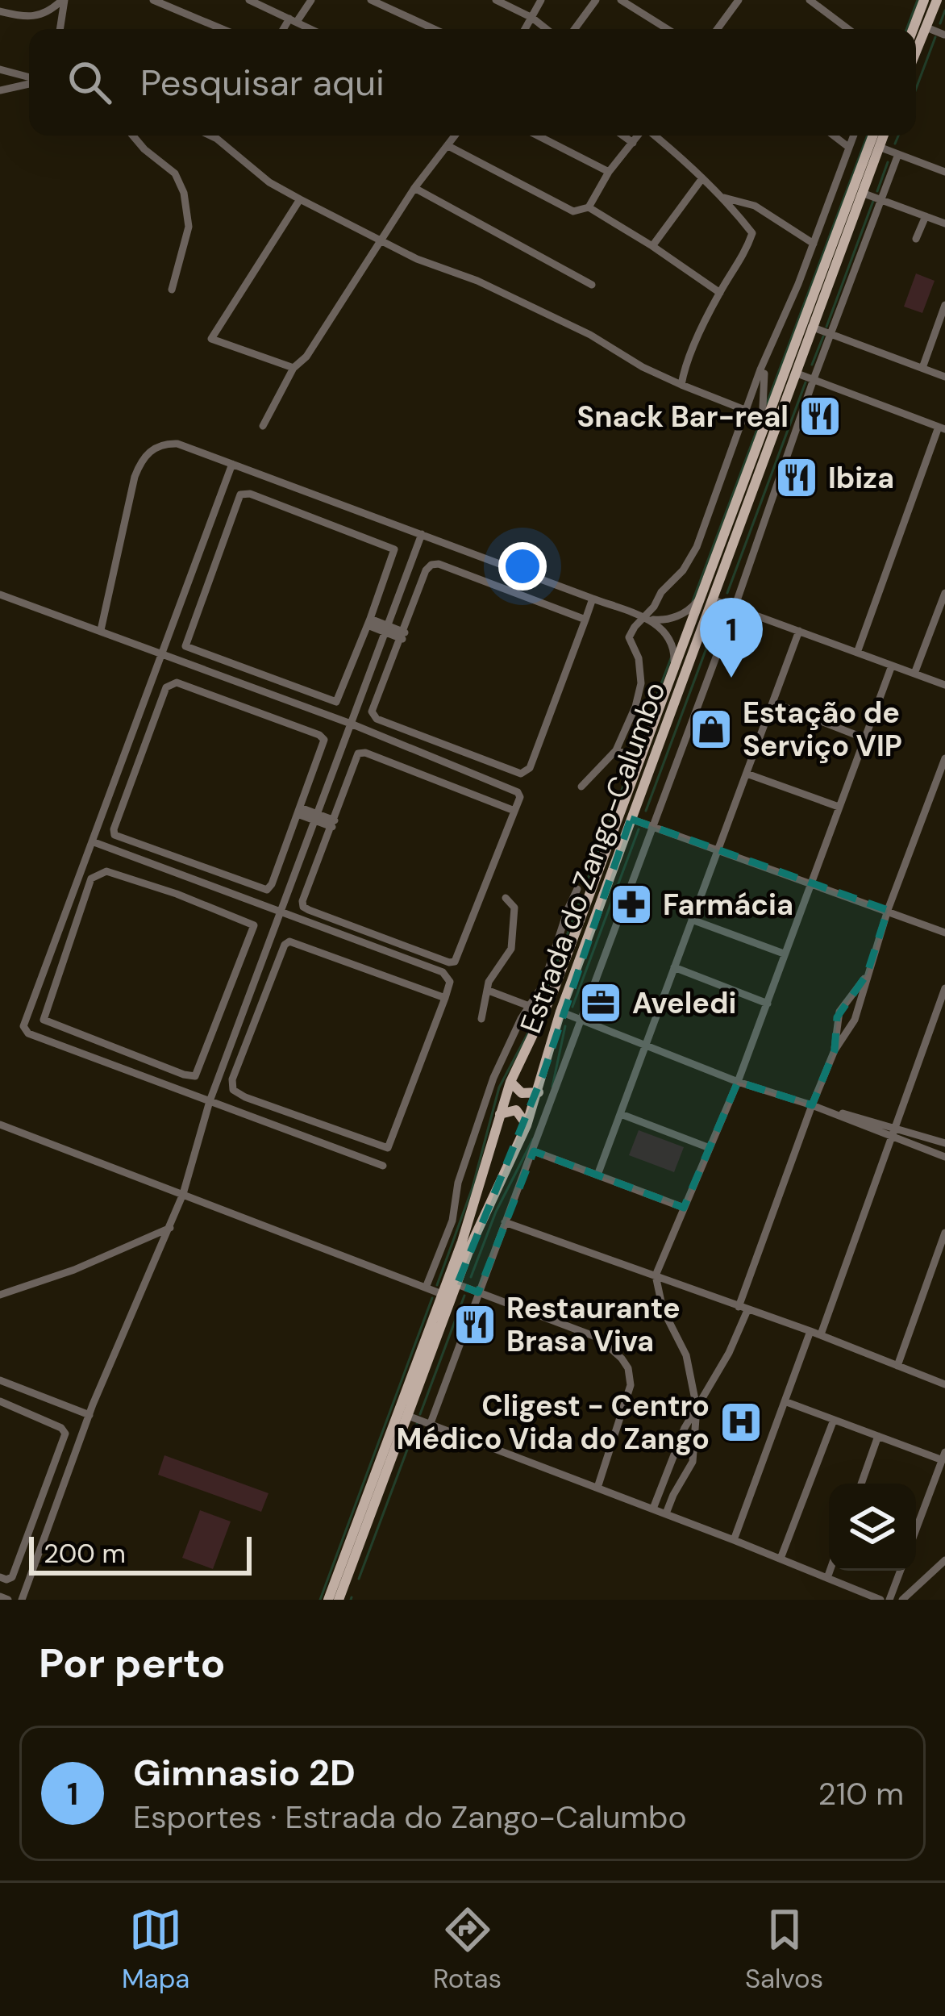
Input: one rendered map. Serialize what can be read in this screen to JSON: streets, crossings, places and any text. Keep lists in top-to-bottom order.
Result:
{
  "streets": {
    "main road": ["Estrada do Zango-Calumbo"]
  },
  "places": {
    "restaurant": ["Snack Bar-real", "Ibiza", "Restaurante Brasa Viva"],
    "shop": ["Estação de Serviço VIP"],
    "pharmacy": ["Farmácia"],
    "office": ["Aveledi"],
    "hospital": ["Cligest - Centro Médico Vida do Zango"]
  },
  "scale_bar": "200 m",
  "page": {
    "search": "Pesquisar aqui",
    "pins": "1",
    "scale": "200 m",
    "heading": "Por perto",
    "list": [
      {
        "mark": "1",
        "name": "Gimnasio 2D",
        "note": "Esportes · Estrada do Zango-Calumbo",
        "value": "210 m"
      }
    ],
    "nav": ["Mapa", "Rotas", "Salvos"]
  }
}
